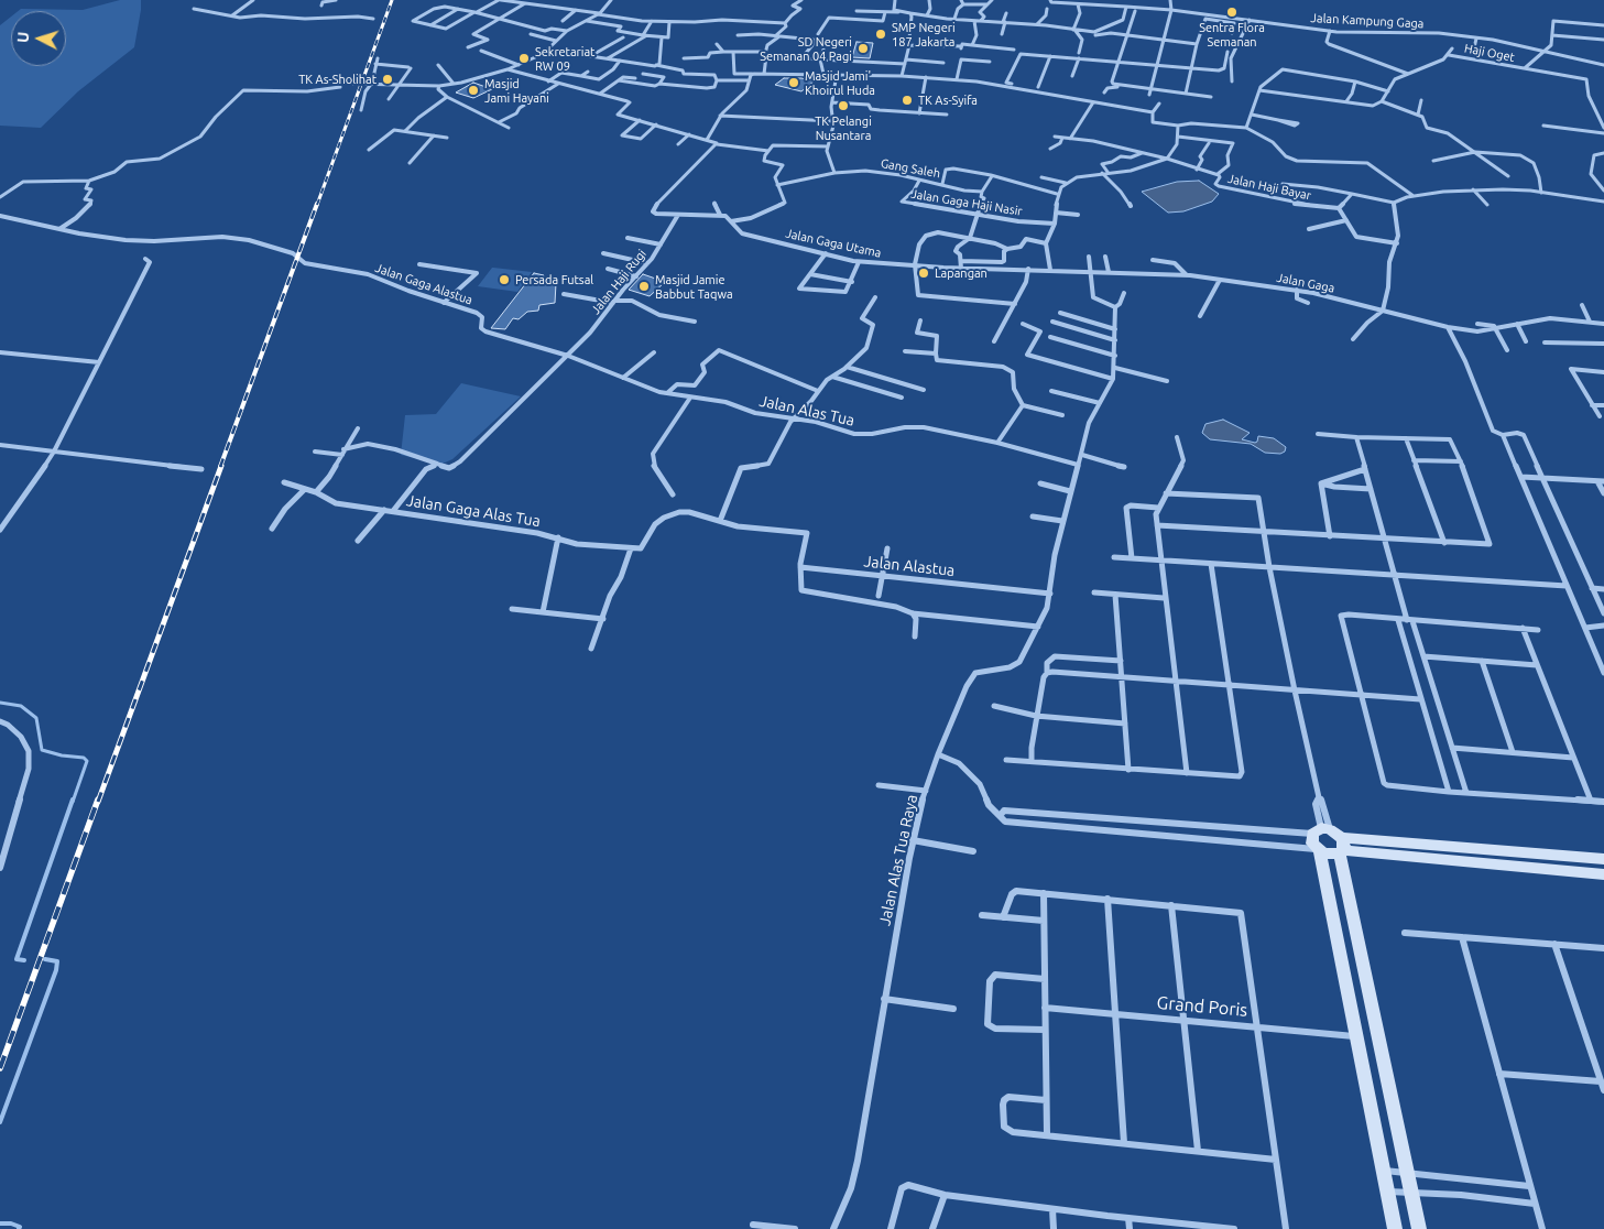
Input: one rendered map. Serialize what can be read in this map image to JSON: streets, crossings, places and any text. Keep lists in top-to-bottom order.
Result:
{
  "streets": {
    "street": [
      "Jalan Kampung Gaga",
      "Haji Oget",
      "Gang Saleh",
      "Jalan Haji Bayar",
      "Jalan Gaga Haji Nasir",
      "Jalan Gaga Utama",
      "Jalan Haji Rugi",
      "Jalan Gaga",
      "Jalan Gaga Alastua",
      "Jalan Alas Tua",
      "Jalan Gaga Alas Tua",
      "Jalan Alastua",
      "Jalan Alas Tua Raya",
      "Grand Poris"
    ]
  },
  "crossings": [
    ["Gang Saleh", "Jalan Gaga Haji Nasir"],
    ["Jalan Gaga Utama", "Jalan Haji Rugi"],
    ["Jalan Gaga Utama", "Jalan Gaga"],
    ["Jalan Haji Rugi", "Jalan Gaga Alastua"],
    ["Jalan Haji Rugi", "Jalan Alas Tua"],
    ["Jalan Gaga Alastua", "Jalan Alas Tua"],
    ["Jalan Alas Tua", "Jalan Alas Tua Raya"],
    ["Jalan Alastua", "Jalan Alas Tua Raya"]
  ],
  "places": [
    "Sentra Flora Semanan",
    "SMP Negeri 187 Jakarta",
    "SD Negeri Semanan 04 Pagi",
    "Sekretariat RW 09",
    "TK As-Sholihat",
    "Masjid Jami' Khoirul Huda",
    "Masjid Jami Hayani",
    "TK As-Syifa",
    "TK Pelangi Nusantara",
    "Lapangan",
    "Persada Futsal",
    "Masjid Jamie Babbut Taqwa"
  ],
  "north": "left"
}
